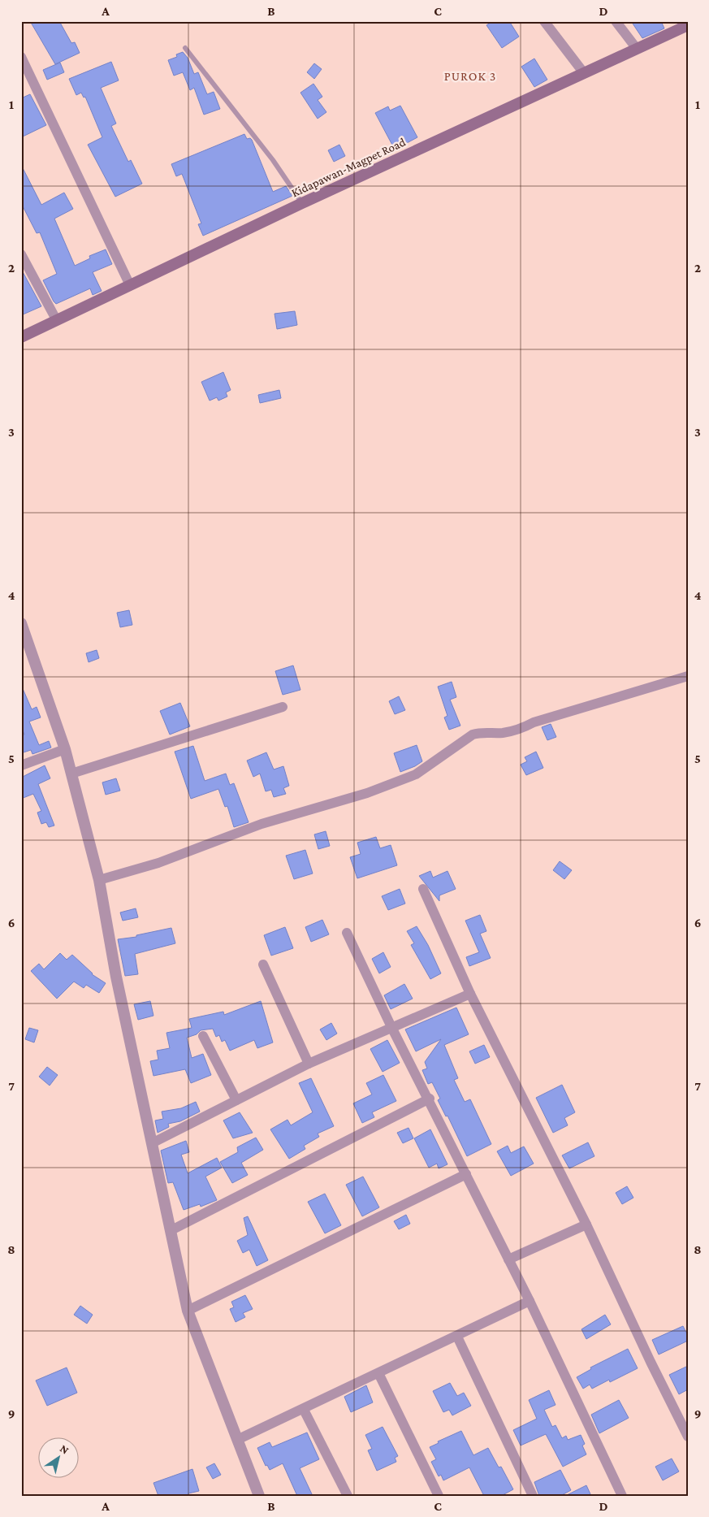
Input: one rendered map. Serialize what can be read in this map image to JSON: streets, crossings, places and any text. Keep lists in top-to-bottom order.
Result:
{
  "streets": {
    "main road": ["Kidapawan-Magpet Road"]
  },
  "districts": ["PUROK 3"],
  "north": "top right",
  "grid": {
    "columns": [
      "A",
      "B",
      "C",
      "D"
    ],
    "rows": [
      "1",
      "2",
      "3",
      "4",
      "5",
      "6",
      "7",
      "8",
      "9"
    ]
  }
}
